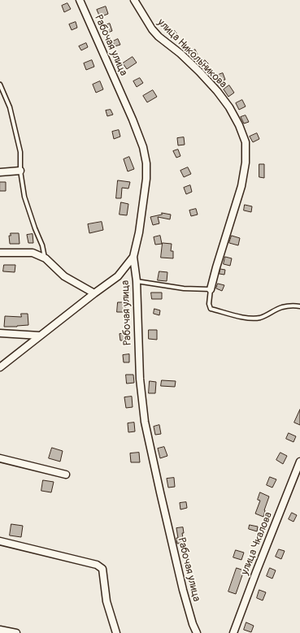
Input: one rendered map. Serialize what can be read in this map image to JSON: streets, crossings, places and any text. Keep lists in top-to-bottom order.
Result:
{
  "streets": {
    "street": ["Рабочая улица", "улица Никольникова", "улица Чкалова"]
  }
}
